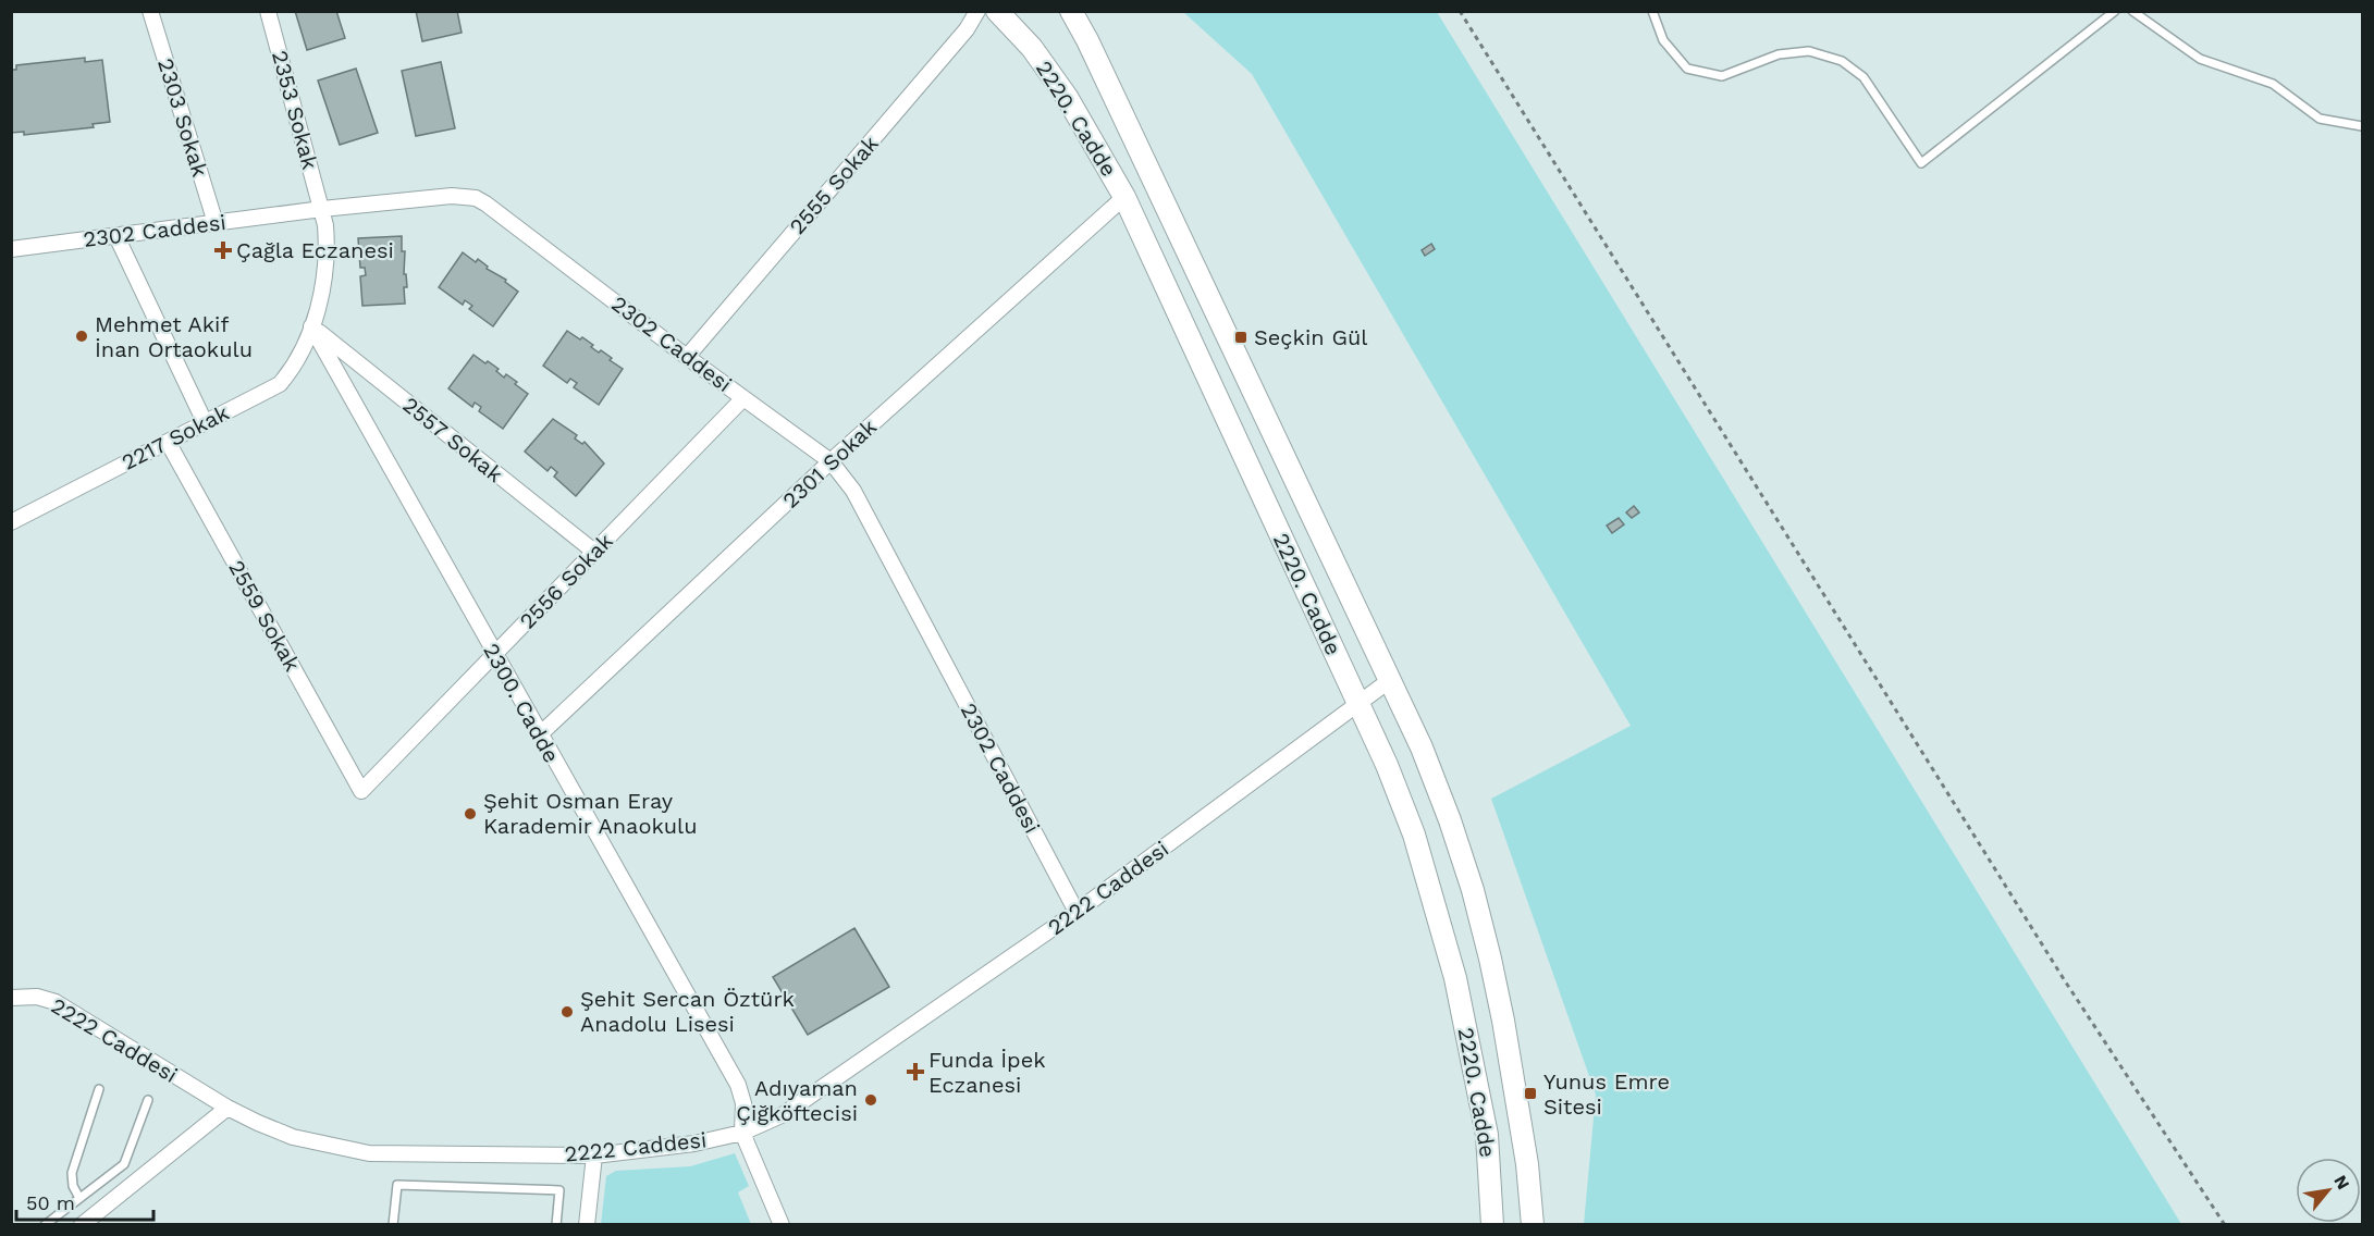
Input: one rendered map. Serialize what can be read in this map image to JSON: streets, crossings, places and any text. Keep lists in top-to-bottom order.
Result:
{
  "streets": {
    "street": [
      "2353 Sokak",
      "2303 Sokak",
      "2220. Cadde",
      "2555 Sokak",
      "2302 Caddesi",
      "2217 Sokak",
      "2557 Sokak",
      "2301 Sokak",
      "2556 Sokak",
      "2559 Sokak",
      "2300. Cadde",
      "2222 Caddesi"
    ]
  },
  "crossings": [
    ["2353 Sokak", "2302 Caddesi"],
    ["2353 Sokak", "2217 Sokak"],
    ["2353 Sokak", "2557 Sokak"],
    ["2353 Sokak", "2300. Cadde"],
    ["2303 Sokak", "2302 Caddesi"],
    ["2220. Cadde", "2301 Sokak"],
    ["2220. Cadde", "2222 Caddesi"],
    ["2555 Sokak", "2302 Caddesi"],
    ["2302 Caddesi", "2301 Sokak"],
    ["2302 Caddesi", "2556 Sokak"],
    ["2302 Caddesi", "2222 Caddesi"],
    ["2217 Sokak", "2557 Sokak"],
    ["2217 Sokak", "2559 Sokak"],
    ["2217 Sokak", "2300. Cadde"],
    ["2557 Sokak", "2556 Sokak"],
    ["2557 Sokak", "2300. Cadde"],
    ["2301 Sokak", "2300. Cadde"],
    ["2556 Sokak", "2559 Sokak"],
    ["2556 Sokak", "2300. Cadde"],
    ["2300. Cadde", "2222 Caddesi"]
  ],
  "places": {
    "health": ["Çağla Eczanesi", "Funda İpek Eczanesi"],
    "other": [
      "Mehmet Akif İnan Ortaokulu",
      "Şehit Osman Eray Karademir Anaokulu",
      "Şehit Sercan Öztürk Anadolu Lisesi",
      "Adıyaman Çiğköftecisi"
    ],
    "transit": ["Seçkin Gül", "Yunus Emre Sitesi"]
  },
  "scale_bar": "50 m",
  "north": "top right"
}
